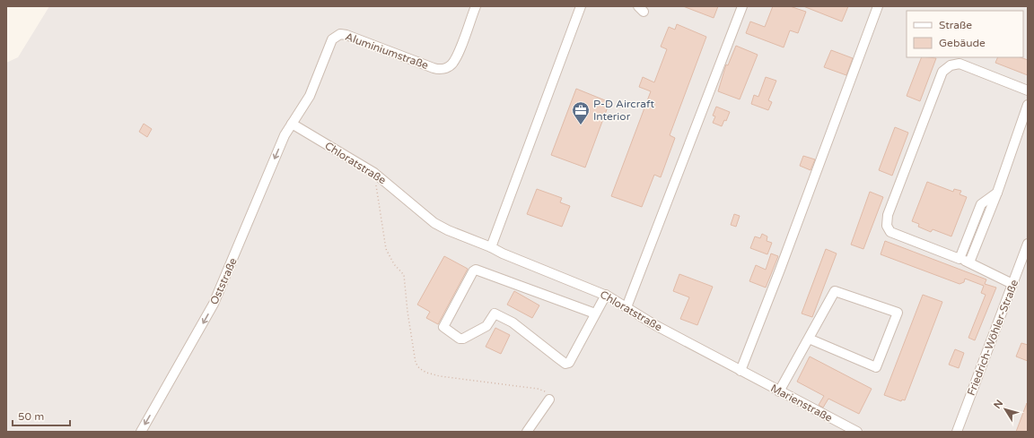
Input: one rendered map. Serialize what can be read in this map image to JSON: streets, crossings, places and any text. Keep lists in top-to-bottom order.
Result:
{
  "streets": {
    "street": [
      "Aluminiumstraße",
      "Chloratstraße",
      "Oststraße",
      "Friedrich-Wöhler-Straße",
      "Marienstraße"
    ]
  },
  "crossings": [
    ["Aluminiumstraße", "Chloratstraße"],
    ["Aluminiumstraße", "Oststraße"],
    ["Chloratstraße", "Oststraße"],
    ["Chloratstraße", "Marienstraße"]
  ],
  "one_way": ["Oststraße"],
  "places": {
    "office": ["P-D Aircraft Interior"]
  },
  "legend": ["Straße", "Gebäude"],
  "scale_bar": "50 m",
  "north": "top left"
}
